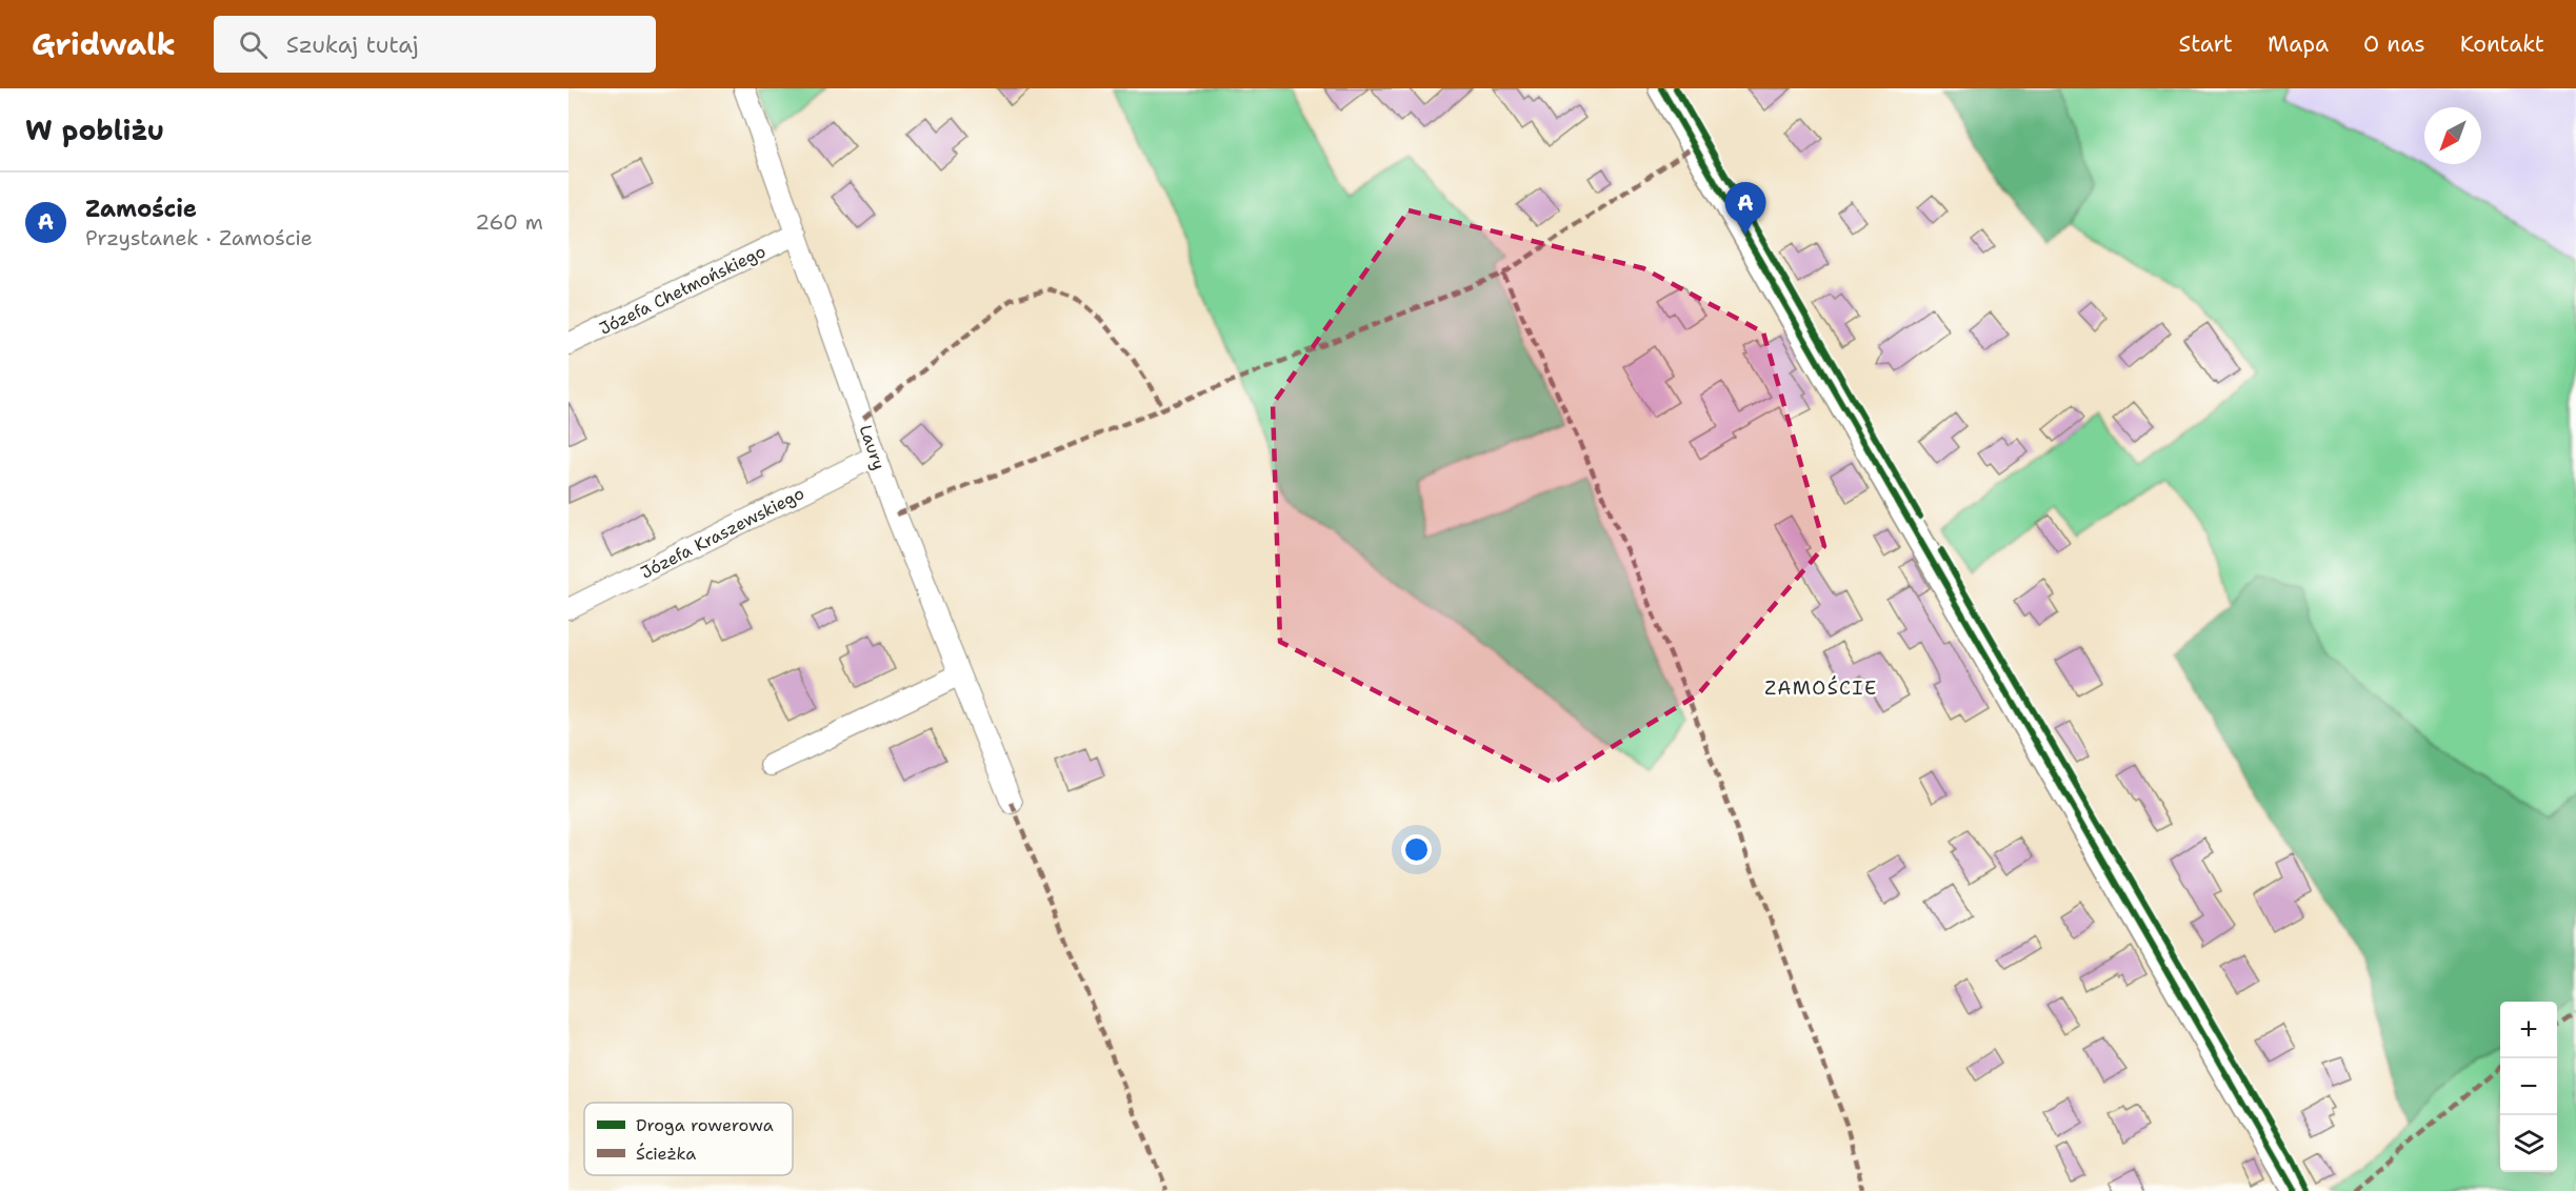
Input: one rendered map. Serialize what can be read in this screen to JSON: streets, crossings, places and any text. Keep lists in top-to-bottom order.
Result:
{
  "streets": {
    "street": ["Józefa Chełmońskiego", "Laury", "Józefa Kraszewskiego"]
  },
  "crossings": [
    ["Józefa Chełmońskiego", "Laury"],
    ["Laury", "Józefa Kraszewskiego"]
  ],
  "districts": ["ZAMOŚCIE"],
  "legend": ["Droga rowerowa", "Ścieżka"],
  "north": "bottom left",
  "page": {
    "header": "Gridwalk",
    "search": "Szukaj tutaj",
    "nav": [
      "Start",
      "Mapa",
      "O nas",
      "Kontakt"
    ],
    "heading": "W pobliżu",
    "list": [
      {
        "mark": "A",
        "name": "Zamoście",
        "note": "Przystanek · Zamoście",
        "value": "260 m"
      }
    ],
    "pins": "A",
    "map_buttons": ["+", "−"]
  }
}
